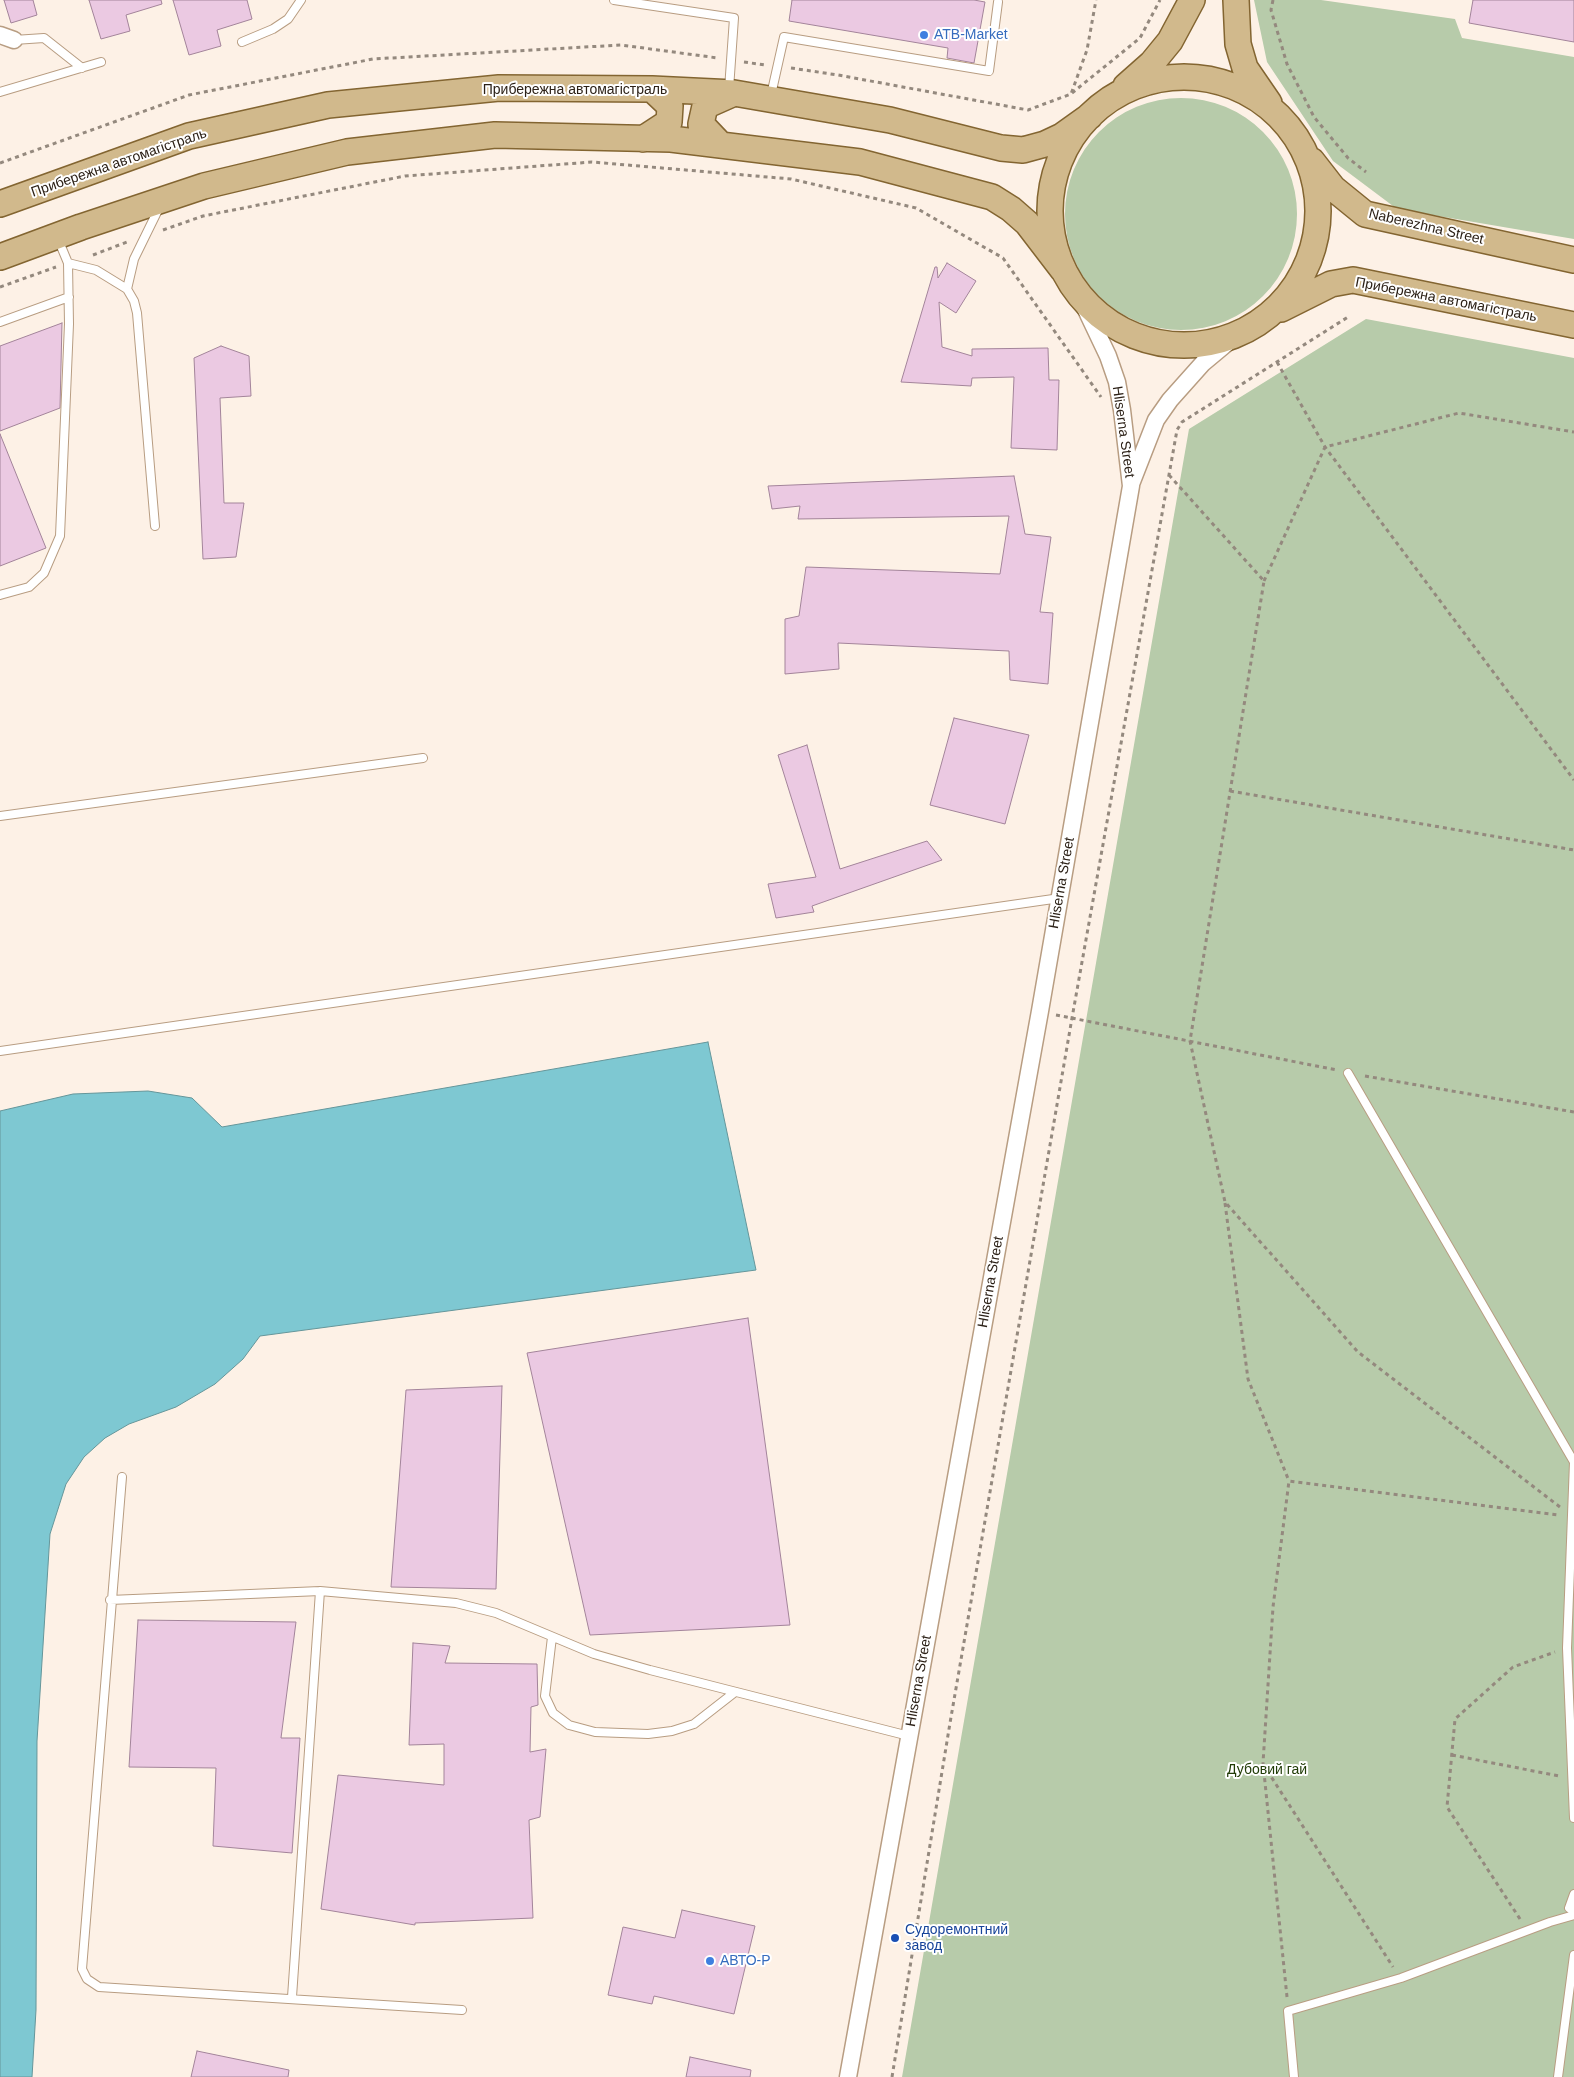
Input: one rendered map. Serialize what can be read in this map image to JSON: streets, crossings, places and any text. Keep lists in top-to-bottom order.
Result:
{
  "streets": {
    "main road": ["Прибережна автомагістраль", "Naberezhna Street"],
    "street": ["Hliserna Street"]
  },
  "crossings": [
    ["Прибережна автомагістраль", "Naberezhna Street"],
    ["Прибережна автомагістраль", "Hliserna Street"]
  ],
  "parks": ["Дубовий гай"],
  "places": ["ATB-Market", "Судоремонтний завод", "АВТО-Р"]
}
